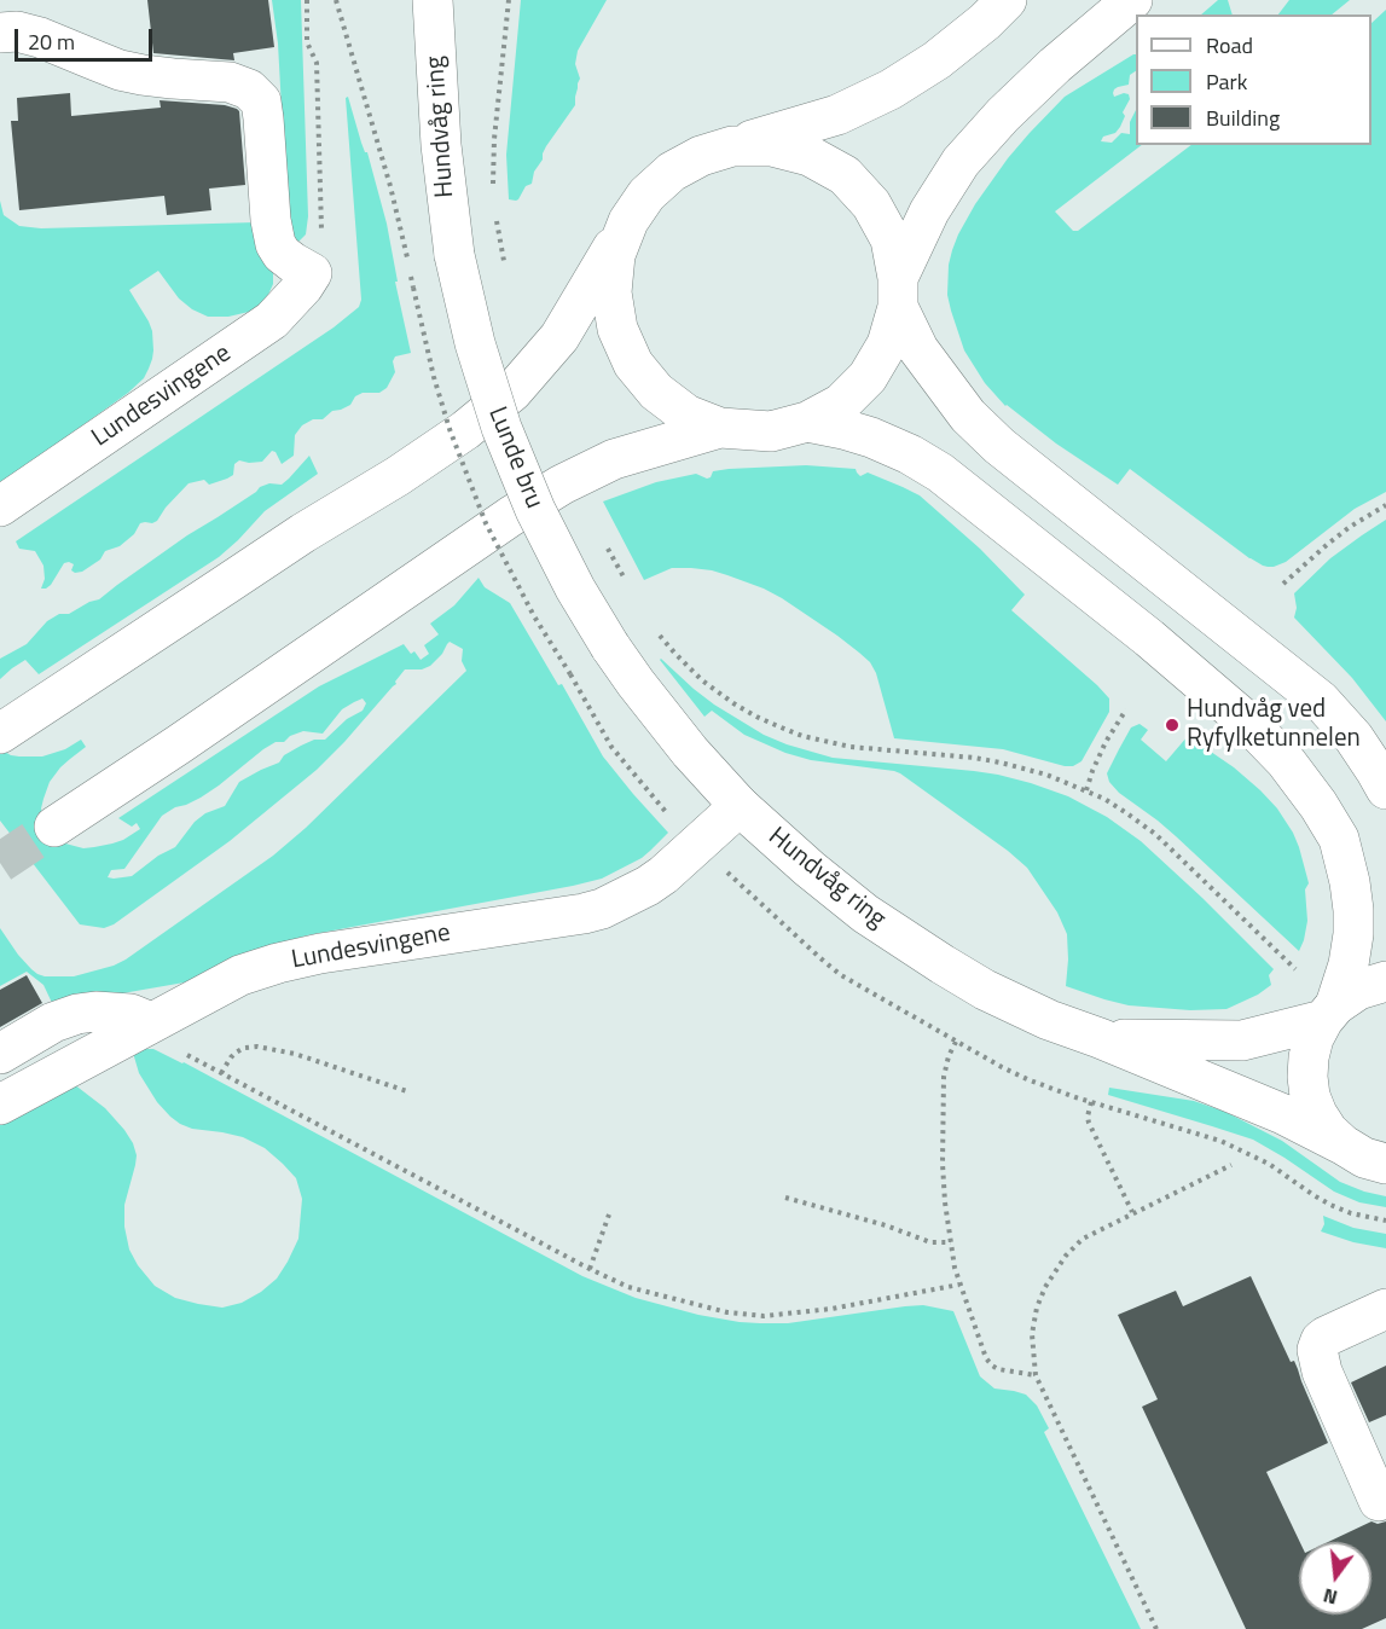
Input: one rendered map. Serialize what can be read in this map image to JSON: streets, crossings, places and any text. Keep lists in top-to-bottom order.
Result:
{
  "streets": {
    "main road": ["Hundvåg ring", "Lundesvingene", "Lunde bru"]
  },
  "crossings": [
    ["Hundvåg ring", "Lundesvingene"],
    ["Hundvåg ring", "Lunde bru"]
  ],
  "places": ["Hundvåg ved Ryfylketunnelen"],
  "legend": ["Road", "Park", "Building"],
  "scale_bar": "20 m",
  "north": "bottom"
}
